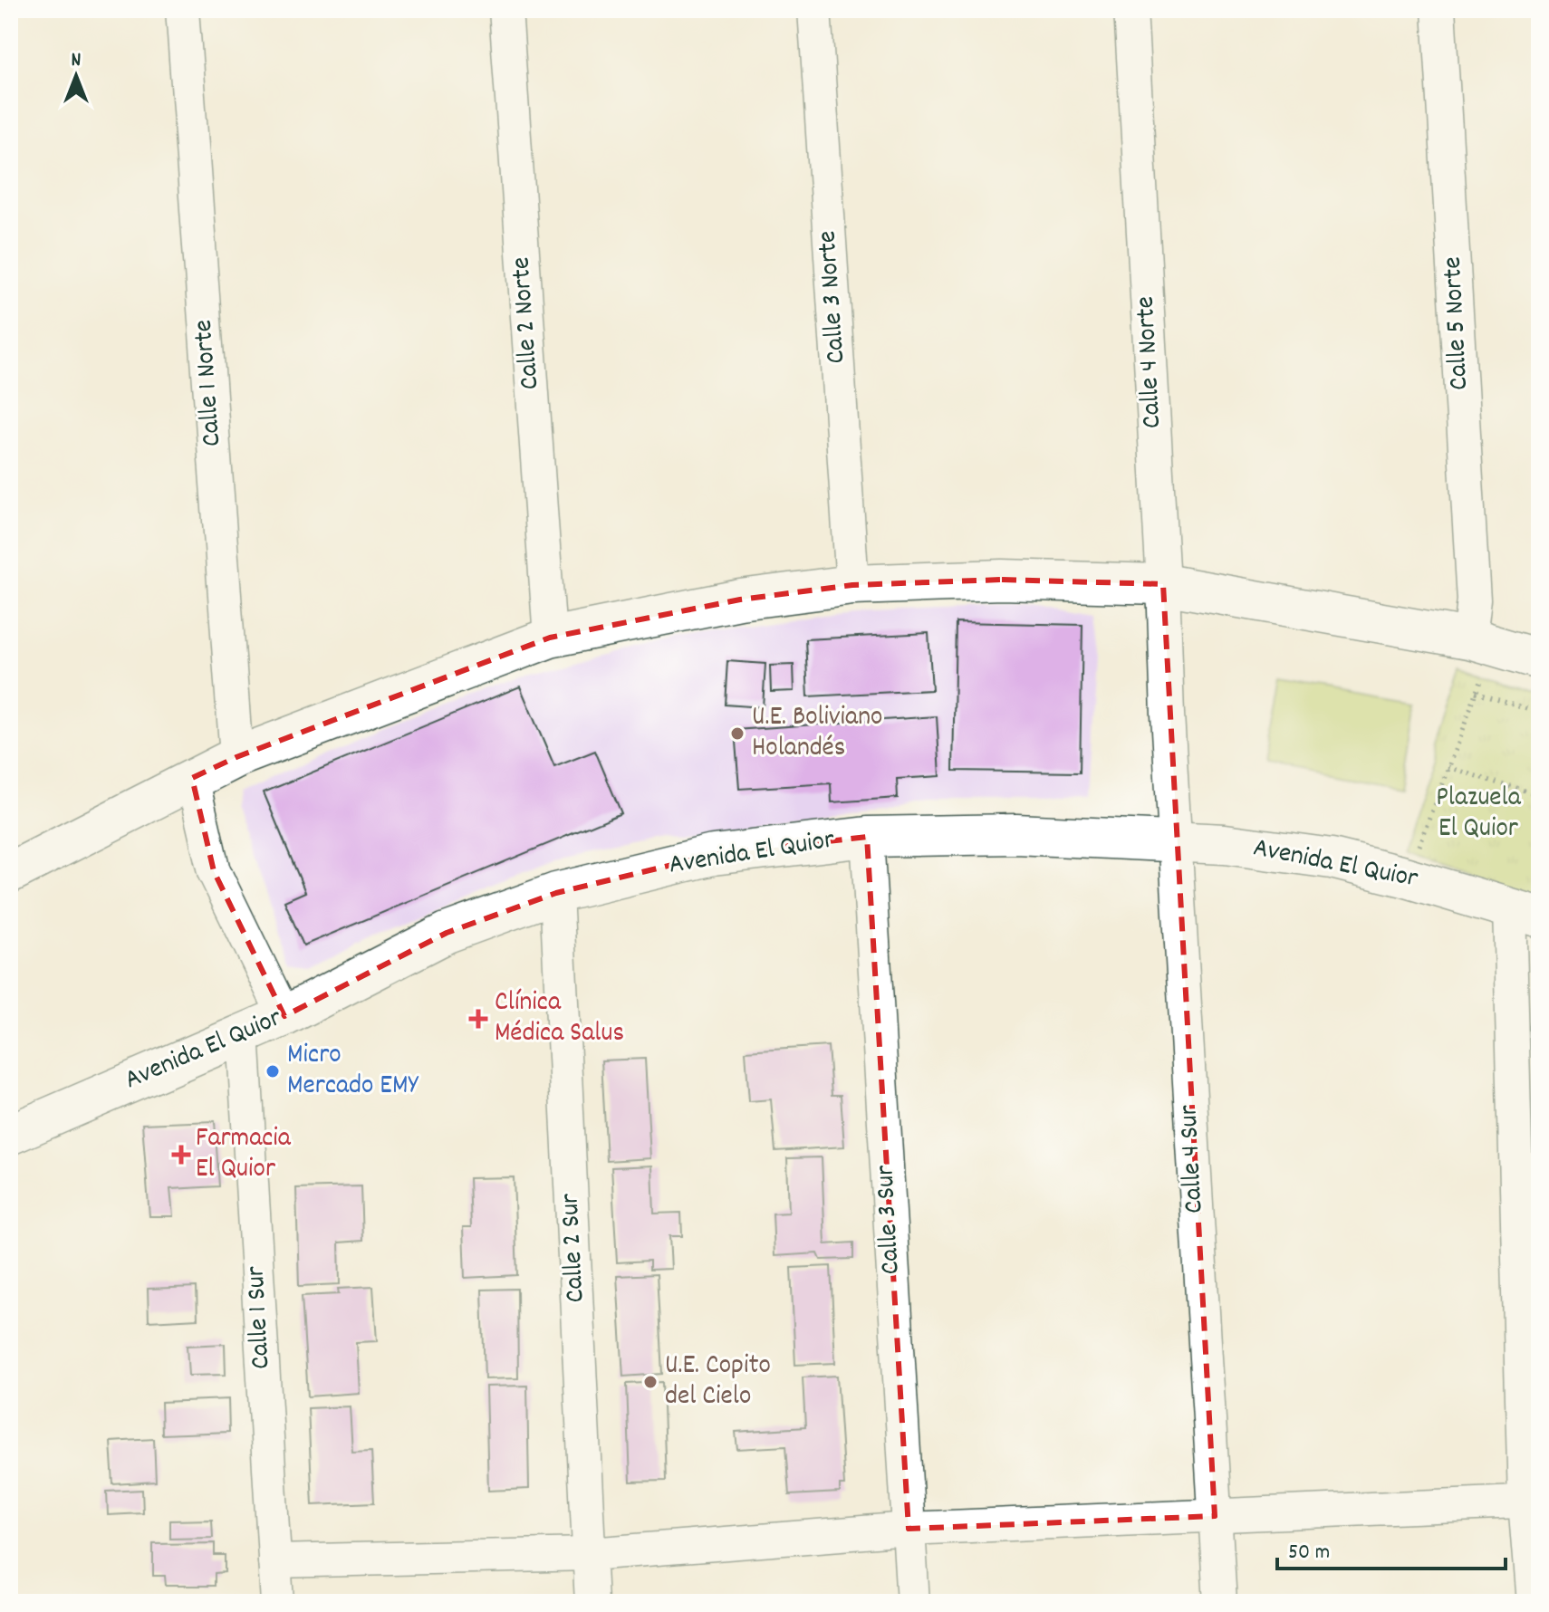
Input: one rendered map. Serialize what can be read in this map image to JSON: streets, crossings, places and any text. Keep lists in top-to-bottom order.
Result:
{
  "streets": {
    "street": [
      "Calle 3 Norte",
      "Calle 2 Norte",
      "Calle 5 Norte",
      "Calle 4 Norte",
      "Calle 1 Norte",
      "Avenida El Quior",
      "Calle 4 Sur",
      "Calle 3 Sur",
      "Calle 2 Sur",
      "Calle 1 Sur"
    ]
  },
  "crossings": [
    ["Calle 4 Norte", "Calle 4 Sur"],
    ["Avenida El Quior", "Calle 4 Sur"],
    ["Avenida El Quior", "Calle 3 Sur"],
    ["Avenida El Quior", "Calle 2 Sur"],
    ["Avenida El Quior", "Calle 1 Sur"]
  ],
  "parks": ["Plazuela El Quior"],
  "places": {
    "other": ["U.E. Boliviano Holandés", "Micro Mercado EMY", "U.E. Copito del Cielo"],
    "health": ["Clínica Médica Salus", "Farmacia El Quior"]
  },
  "scale_bar": "50 m",
  "north": "top"
}
